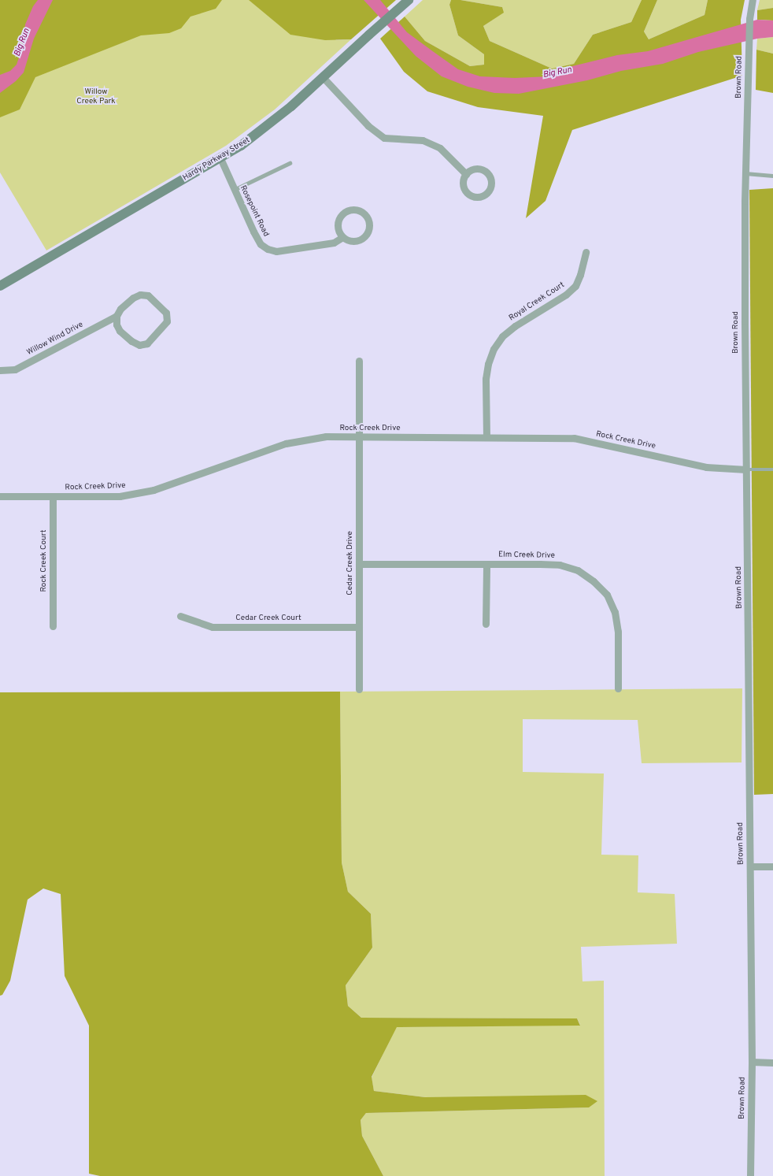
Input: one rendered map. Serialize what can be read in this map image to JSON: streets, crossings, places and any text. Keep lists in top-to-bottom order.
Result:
{
  "streets": {
    "main road": ["Hardy Parkway Street"],
    "street": [
      "Brown Road",
      "Rosepoint Road",
      "Royal Creek Court",
      "Willow Wind Drive",
      "Rock Creek Drive",
      "Elm Creek Drive",
      "Rock Creek Court",
      "Cedar Creek Drive",
      "Cedar Creek Court"
    ]
  },
  "crossings": [
    ["Brown Road", "Rock Creek Drive"],
    ["Hardy Parkway Street", "Rosepoint Road"],
    ["Royal Creek Court", "Rock Creek Drive"],
    ["Rock Creek Drive", "Rock Creek Court"],
    ["Rock Creek Drive", "Cedar Creek Drive"],
    ["Elm Creek Drive", "Cedar Creek Drive"],
    ["Cedar Creek Drive", "Cedar Creek Court"]
  ],
  "water": ["Big Run"],
  "parks": ["Willow Creek Park"]
}
